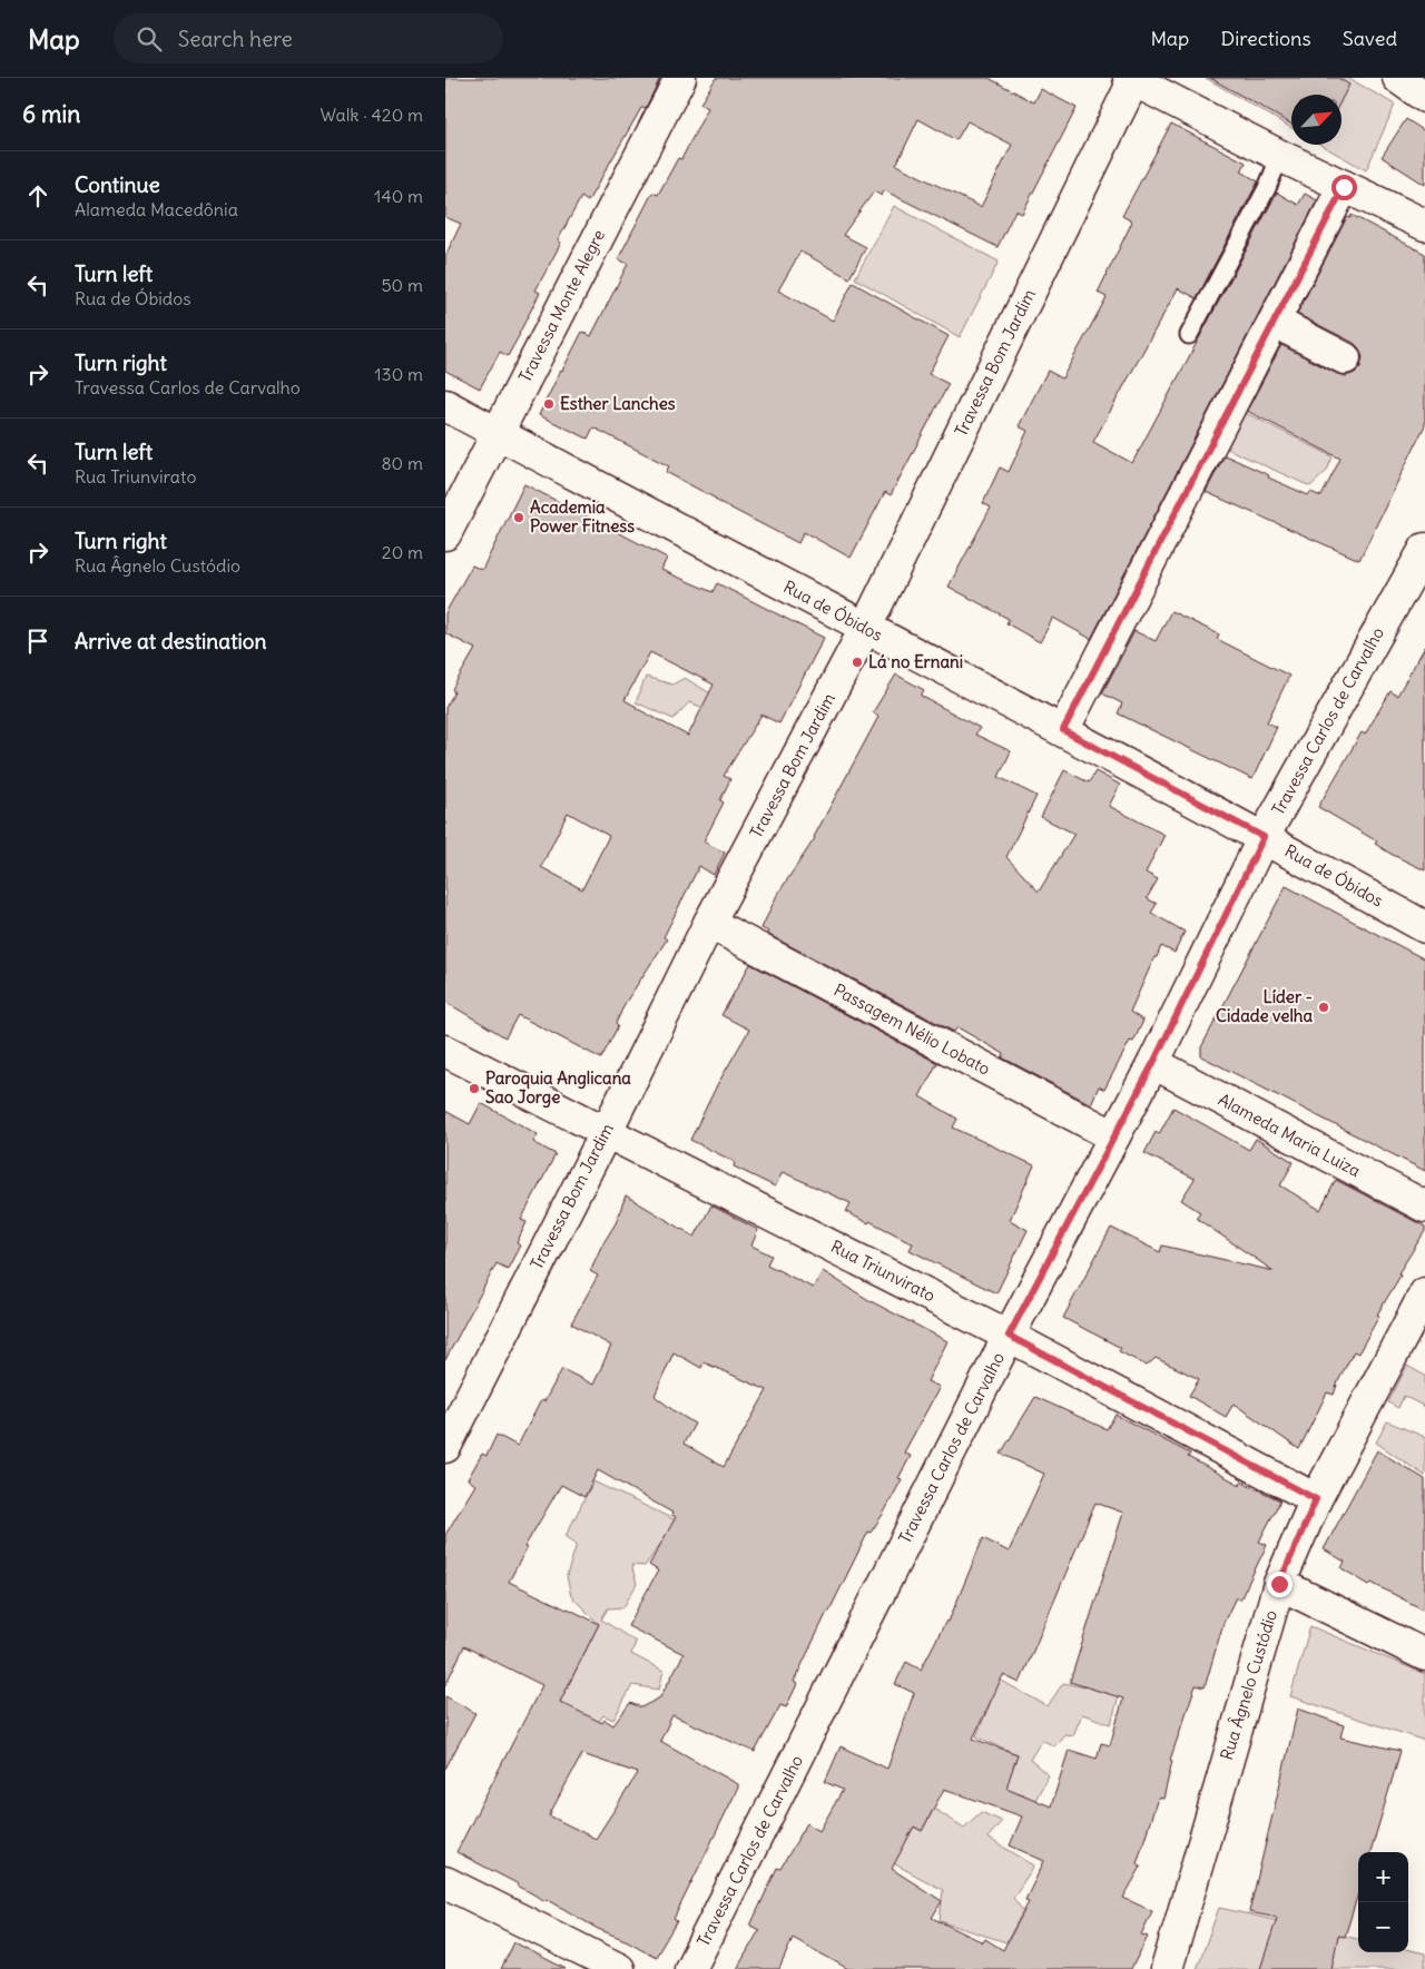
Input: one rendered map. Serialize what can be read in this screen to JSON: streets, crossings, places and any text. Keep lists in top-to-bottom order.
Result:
{
  "streets": {
    "street": [
      "Travessa Monte Alegre",
      "Travessa Bom Jardim",
      "Rua de Óbidos",
      "Travessa Carlos de Carvalho",
      "Passagem Nélio Lobato",
      "Alameda Maria Luiza",
      "Rua Triunvirato",
      "Rua Âgnelo Custódio"
    ]
  },
  "crossings": [
    ["Travessa Monte Alegre", "Rua de Óbidos"],
    ["Travessa Bom Jardim", "Rua de Óbidos"],
    ["Travessa Bom Jardim", "Passagem Nélio Lobato"],
    ["Travessa Bom Jardim", "Rua Triunvirato"],
    ["Rua de Óbidos", "Travessa Carlos de Carvalho"],
    ["Travessa Carlos de Carvalho", "Passagem Nélio Lobato"],
    ["Travessa Carlos de Carvalho", "Alameda Maria Luiza"],
    ["Travessa Carlos de Carvalho", "Rua Triunvirato"],
    ["Rua Triunvirato", "Rua Âgnelo Custódio"]
  ],
  "places": [
    "Esther Lanches",
    "Academia Power Fitness",
    "Lá no Ernani",
    "Líder - Cidade velha",
    "Paroquia Anglicana Sao Jorge"
  ],
  "north": "top right",
  "page": {
    "header": "Map",
    "search": "Search here",
    "nav": ["Map", "Directions", "Saved"],
    "heading": ["6 min", "Walk · 420 m"],
    "list": [
      ["Continue", "Alameda Macedônia", "140 m"],
      ["Turn left", "Rua de Óbidos", "50 m"],
      ["Turn right", "Travessa Carlos de Carvalho", "130 m"],
      ["Turn left", "Rua Triunvirato", "80 m"],
      ["Turn right", "Rua Âgnelo Custódio", "20 m"],
      "Arrive at destination"
    ],
    "map_buttons": ["+", "−"]
  }
}
